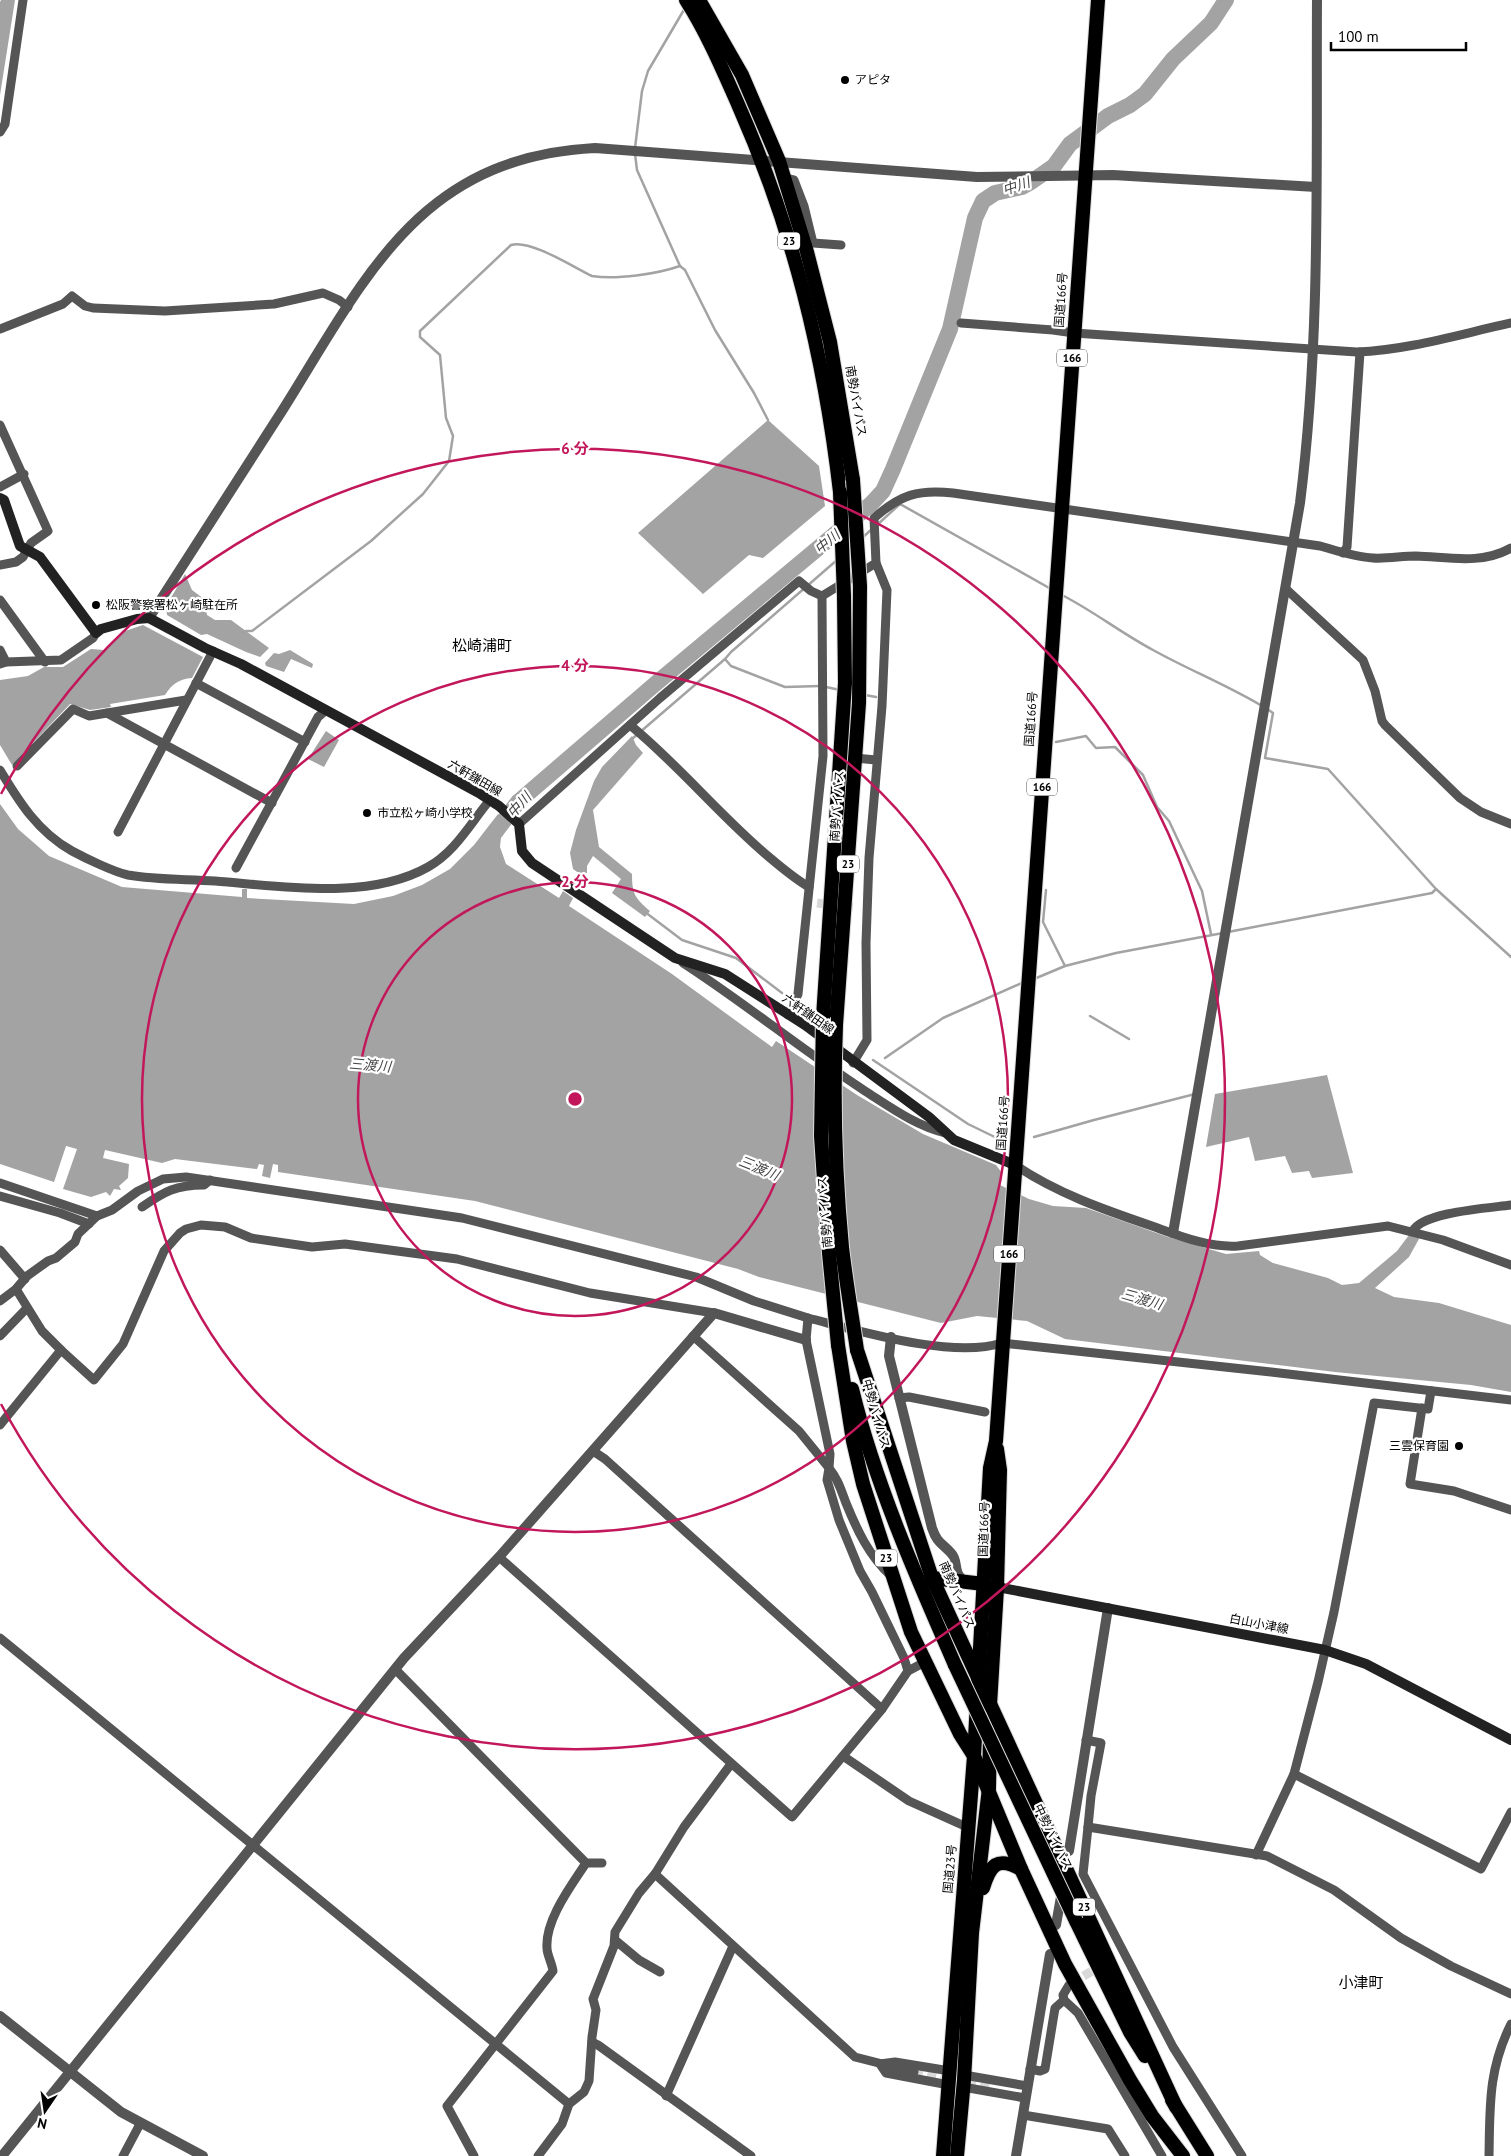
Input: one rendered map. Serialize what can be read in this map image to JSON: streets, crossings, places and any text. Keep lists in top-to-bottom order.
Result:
{
  "streets": {
    "highway": [
      "23",
      "国道166号",
      "166",
      "南勢バイパス",
      "中勢バイパス",
      "国道23号"
    ],
    "main road": ["六軒鎌田線", "白山小津線"]
  },
  "crossings": [
    ["23", "国道166号"],
    ["23", "南勢バイパス"],
    ["23", "中勢バイパス"],
    ["23", "白山小津線"],
    ["23", "国道23号"],
    ["国道166号", "六軒鎌田線"],
    ["国道166号", "白山小津線"],
    ["国道166号", "国道23号"],
    ["南勢バイパス", "中勢バイパス"],
    ["南勢バイパス", "国道23号"],
    ["白山小津線", "国道23号"]
  ],
  "districts": ["松崎浦町", "小津町"],
  "water": ["中川", "三渡川"],
  "places": [
    "アピタ",
    "松阪警察署松ヶ崎駐在所",
    "市立松ヶ崎小学校",
    "三雲保育園"
  ],
  "scale_bar": "100 m",
  "north": "bottom",
  "rings": ["6 分", "4 分", "2 分"]
}
